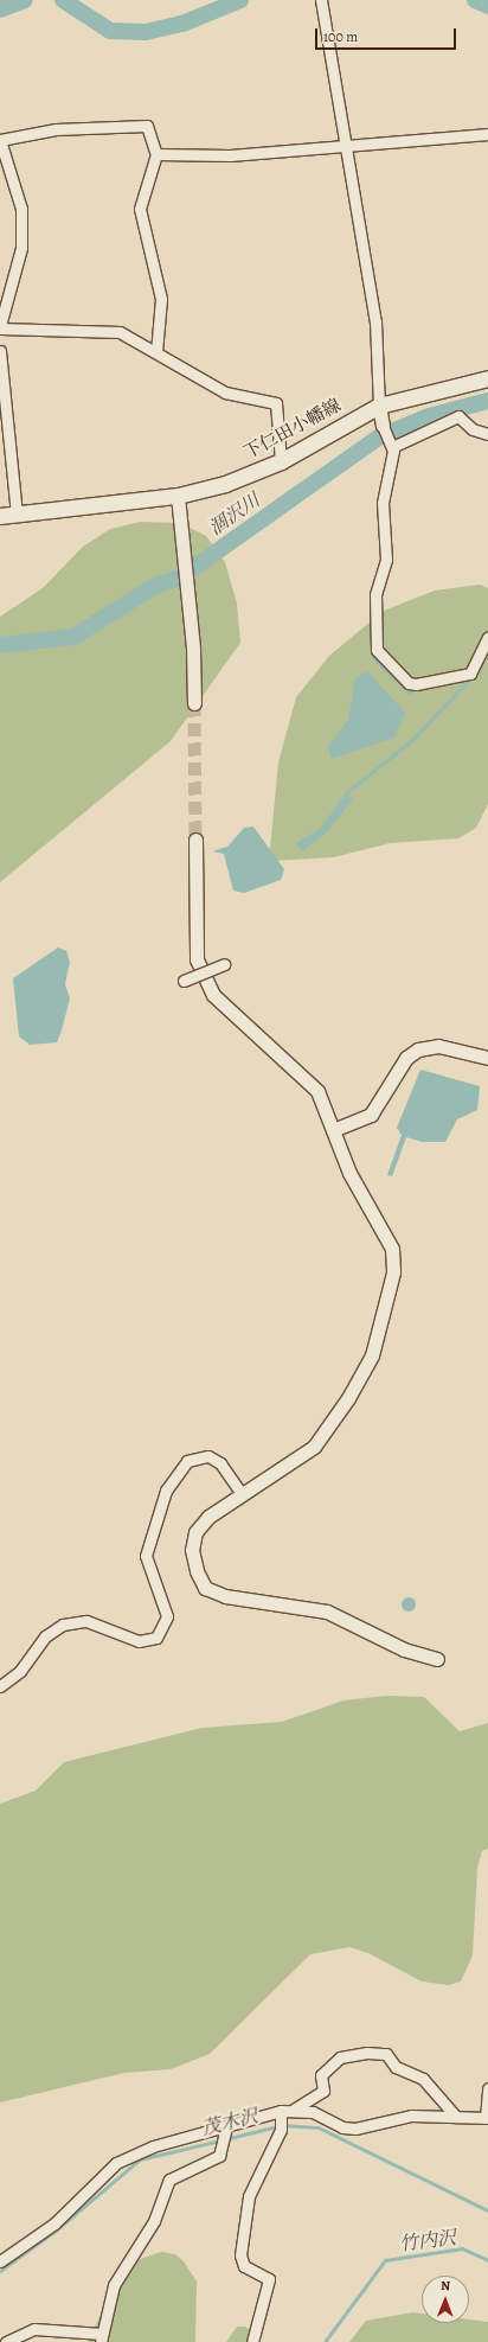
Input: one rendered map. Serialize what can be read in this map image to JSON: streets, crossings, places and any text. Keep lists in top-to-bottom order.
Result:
{
  "streets": {
    "main road": ["下仁田小幡線"]
  },
  "water": ["涸沢川", "茂木沢", "竹内沢"],
  "scale_bar": "100 m",
  "north": "top"
}
